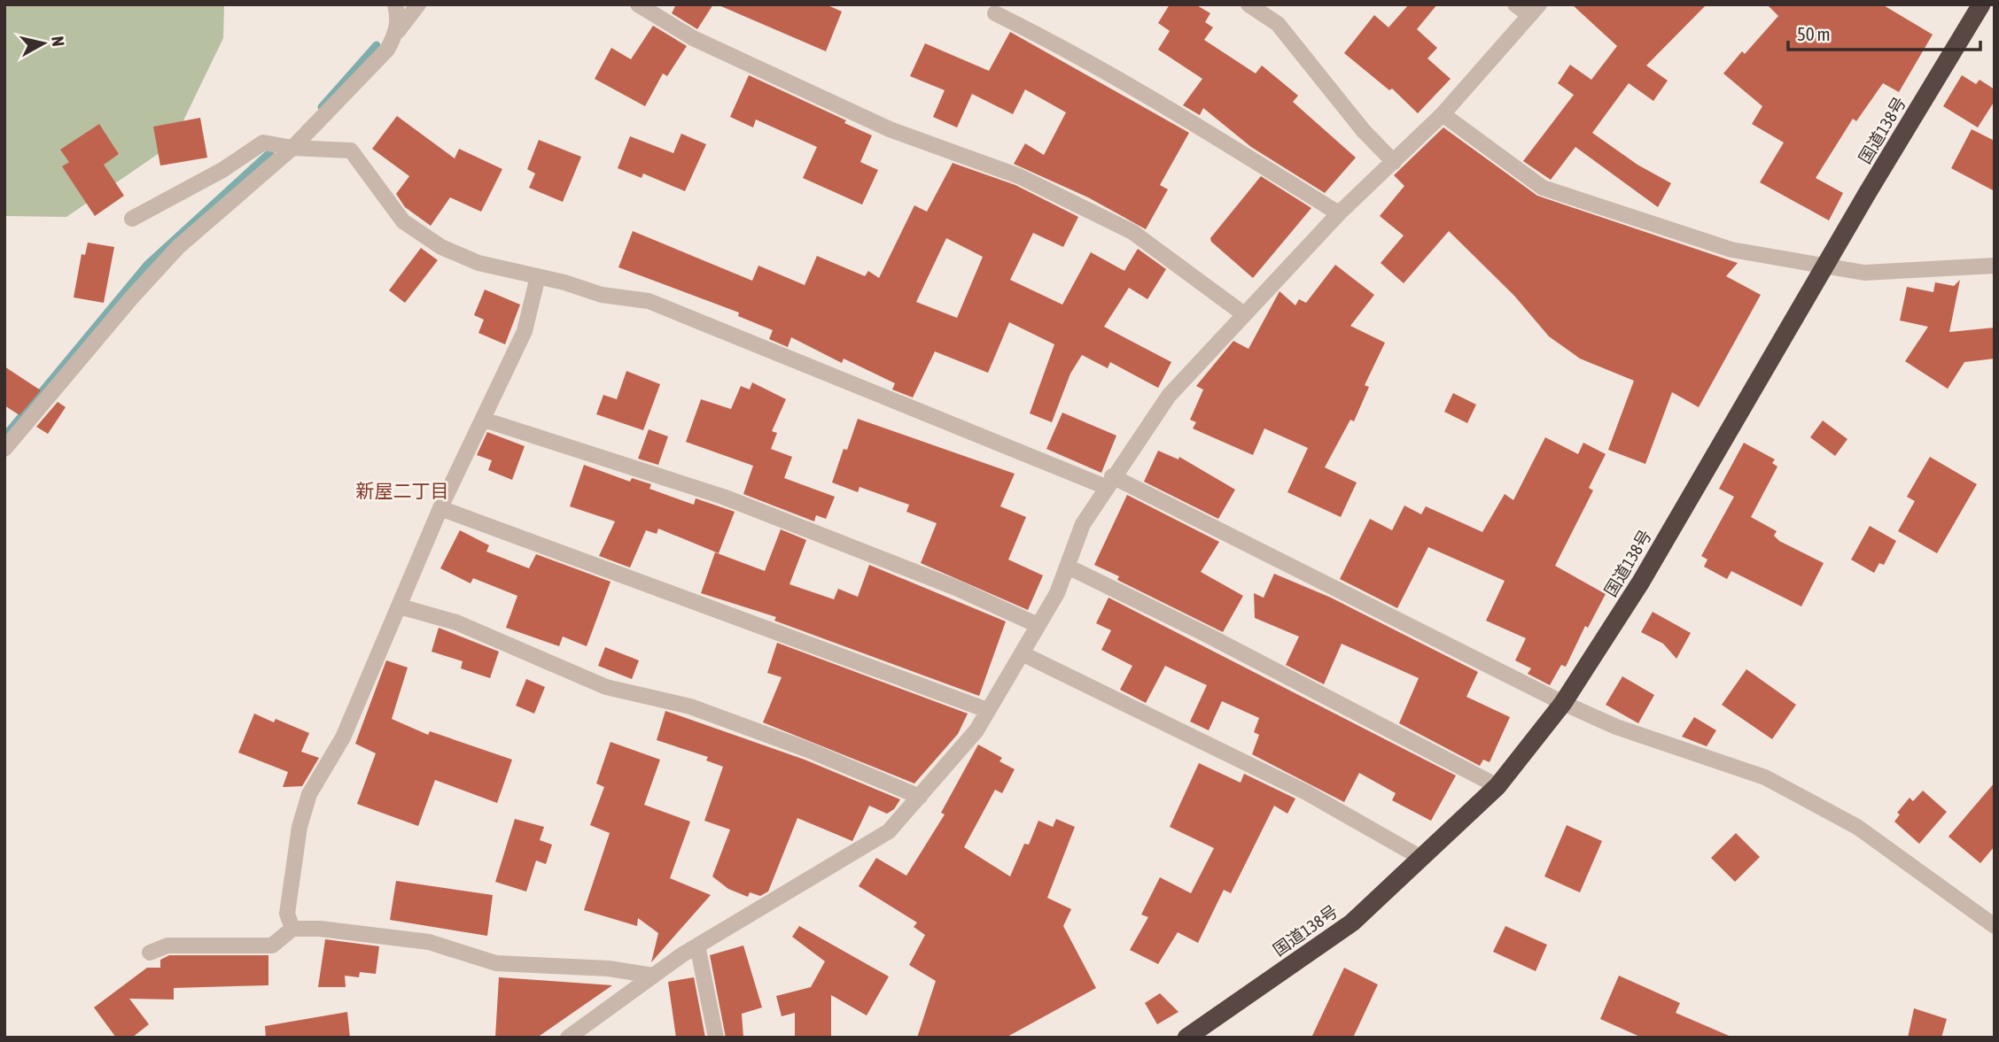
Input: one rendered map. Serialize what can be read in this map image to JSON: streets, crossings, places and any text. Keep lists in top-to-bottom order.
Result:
{
  "streets": {
    "highway": ["国道138号"]
  },
  "districts": ["新屋二丁目"],
  "scale_bar": "50 m",
  "north": "right"
}
